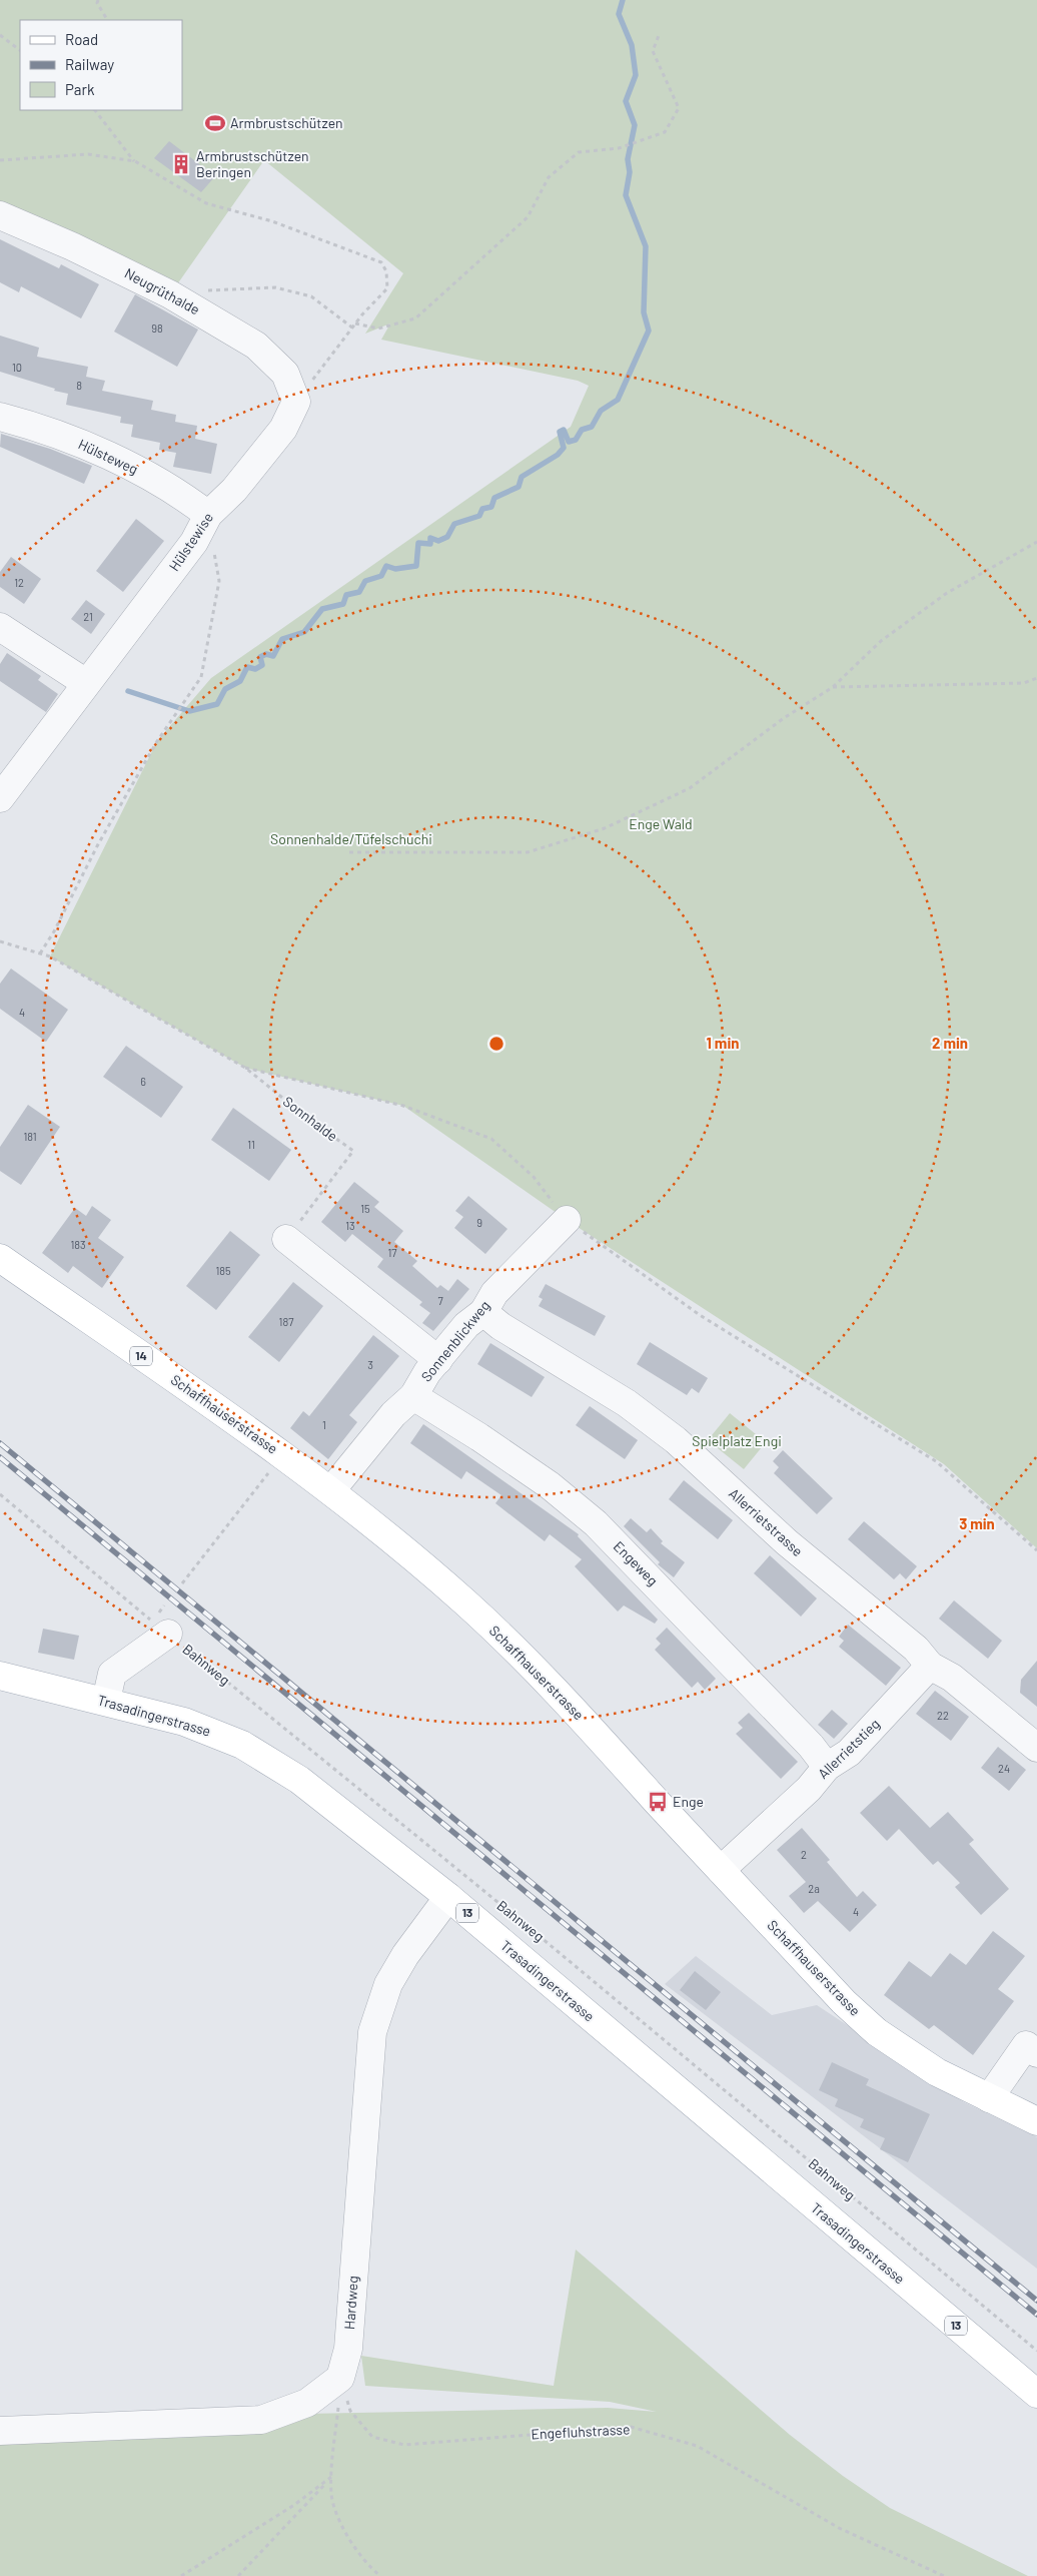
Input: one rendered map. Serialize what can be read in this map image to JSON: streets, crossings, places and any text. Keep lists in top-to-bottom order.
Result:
{
  "streets": {
    "main road": [
      "14",
      "Schaffhauserstrasse",
      "Trasadingerstrasse",
      "13"
    ],
    "street": [
      "Neugrüthalde",
      "Hülsteweg",
      "Hülstewise",
      "Sonnenblickweg",
      "Allerrietstrasse",
      "Engeweg",
      "Allerrietstieg",
      "Hardweg"
    ],
    "path": ["Sonnhalde", "Bahnweg", "Engefluhstrasse"]
  },
  "crossings": [
    ["Neugrüthalde", "Hülstewise"],
    ["Hülsteweg", "Hülstewise"],
    ["Sonnenblickweg", "Schaffhauserstrasse"],
    ["Sonnenblickweg", "Allerrietstrasse"],
    ["Sonnenblickweg", "Engeweg"],
    ["Schaffhauserstrasse", "Allerrietstieg"],
    ["Allerrietstrasse", "Allerrietstieg"],
    ["Engeweg", "Allerrietstieg"],
    ["Trasadingerstrasse", "Hardweg"],
    ["Hardweg", "Engefluhstrasse"]
  ],
  "parks": ["Enge Wald", "Sonnenhalde/Tüfelschuchi", "Spielplatz Engi"],
  "places": {
    "sports": ["Armbrustschützen"],
    "building": ["Armbrustschützen Beringen"],
    "bus stop": ["Enge"]
  },
  "house_numbers": [
    "98",
    "10",
    "8",
    "12",
    "21",
    "4",
    "6",
    "181",
    "11",
    "15",
    "9",
    "13",
    "183",
    "17",
    "185",
    "7",
    "187",
    "3",
    "1",
    "22",
    "24",
    "2",
    "2a",
    "4"
  ],
  "legend": ["Road", "Railway", "Park"],
  "rings": ["1 min", "2 min", "3 min"]
}
